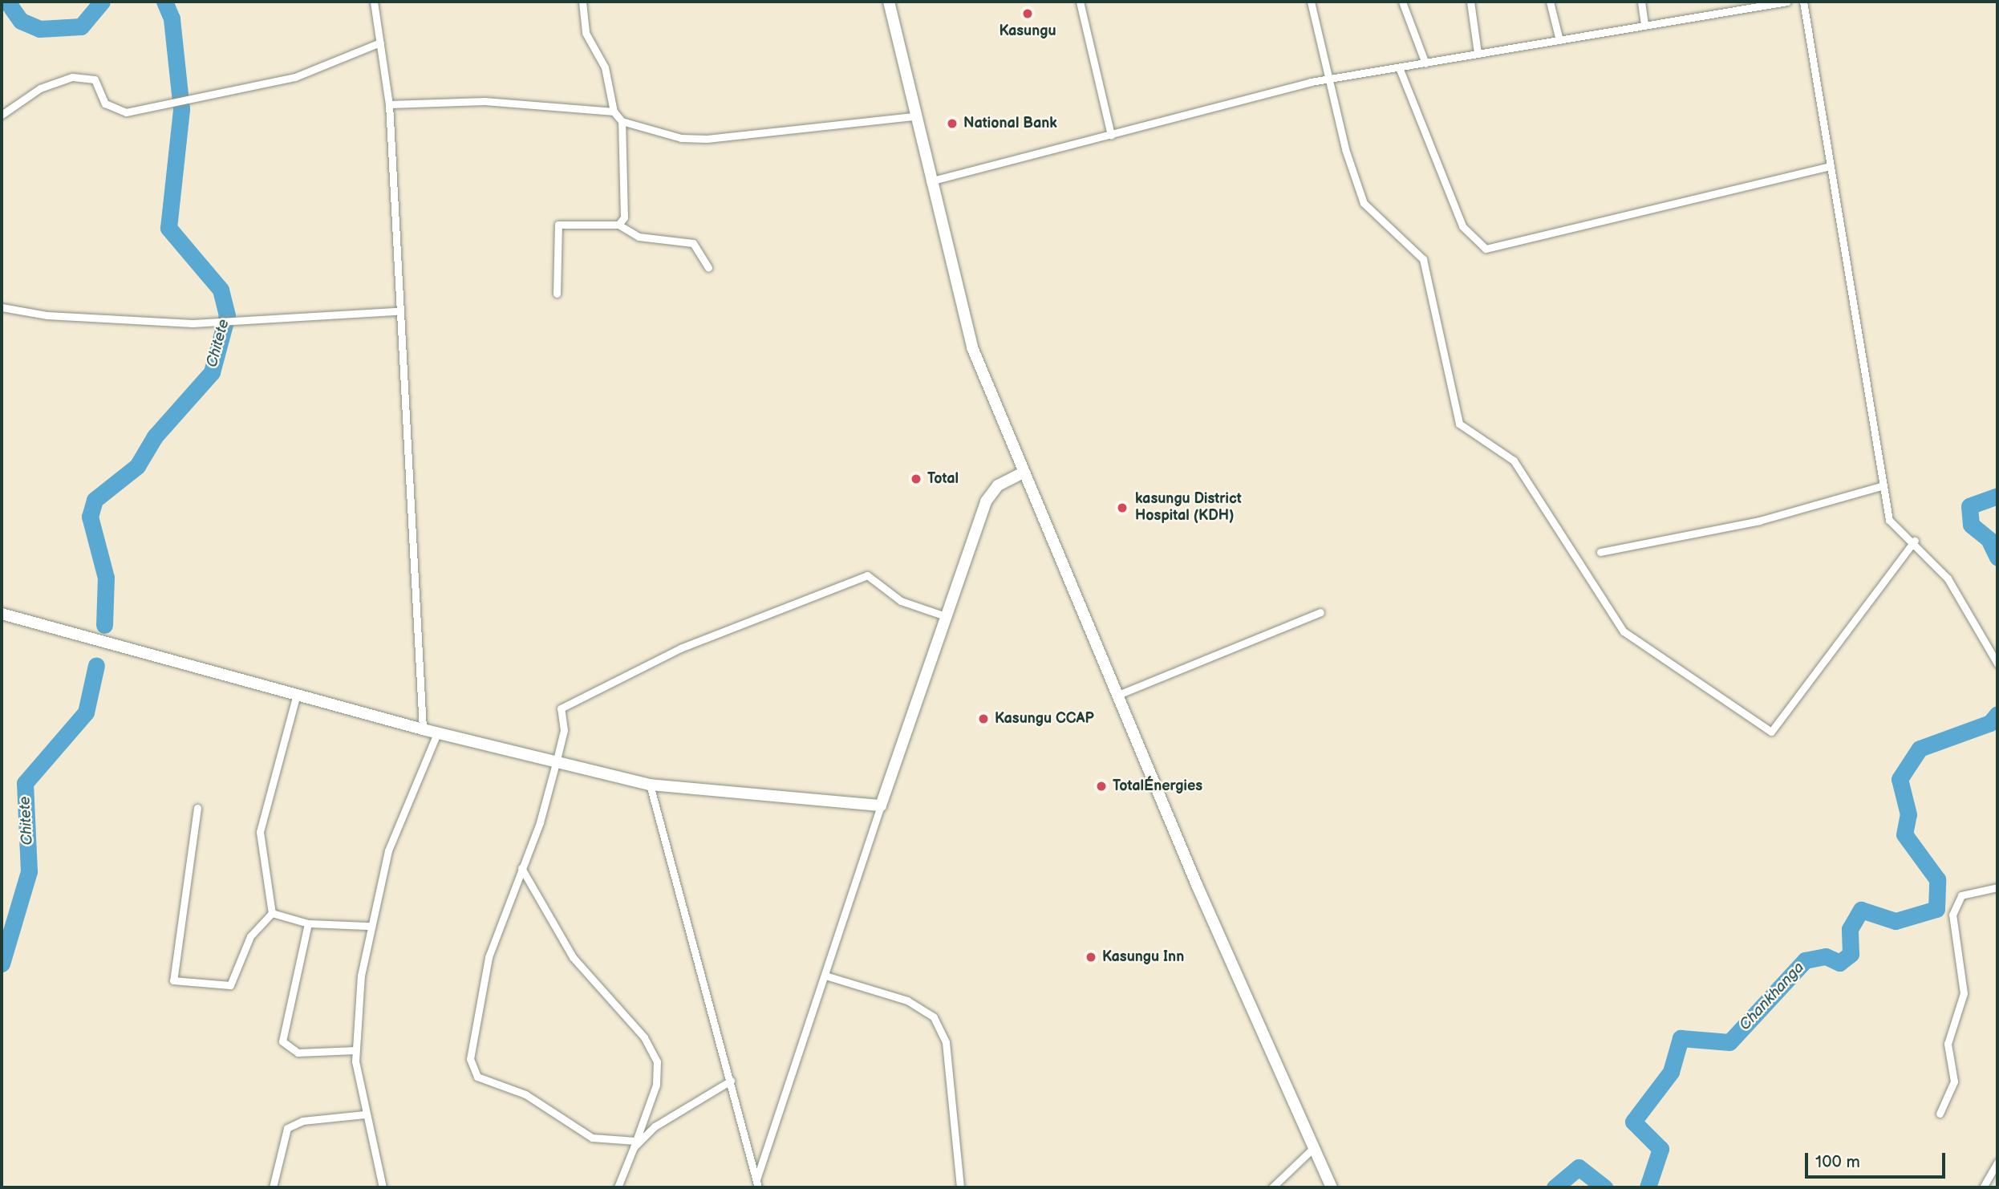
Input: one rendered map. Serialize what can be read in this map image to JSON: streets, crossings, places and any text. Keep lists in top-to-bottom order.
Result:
{
  "water": ["Chitete", "Chankhanga"],
  "places": [
    "Kasungu",
    "National Bank",
    "Total",
    "kasungu District Hospital (KDH)",
    "Kasungu CCAP",
    "TotalÉnergies",
    "Kasungu Inn"
  ],
  "scale_bar": "100 m"
}
